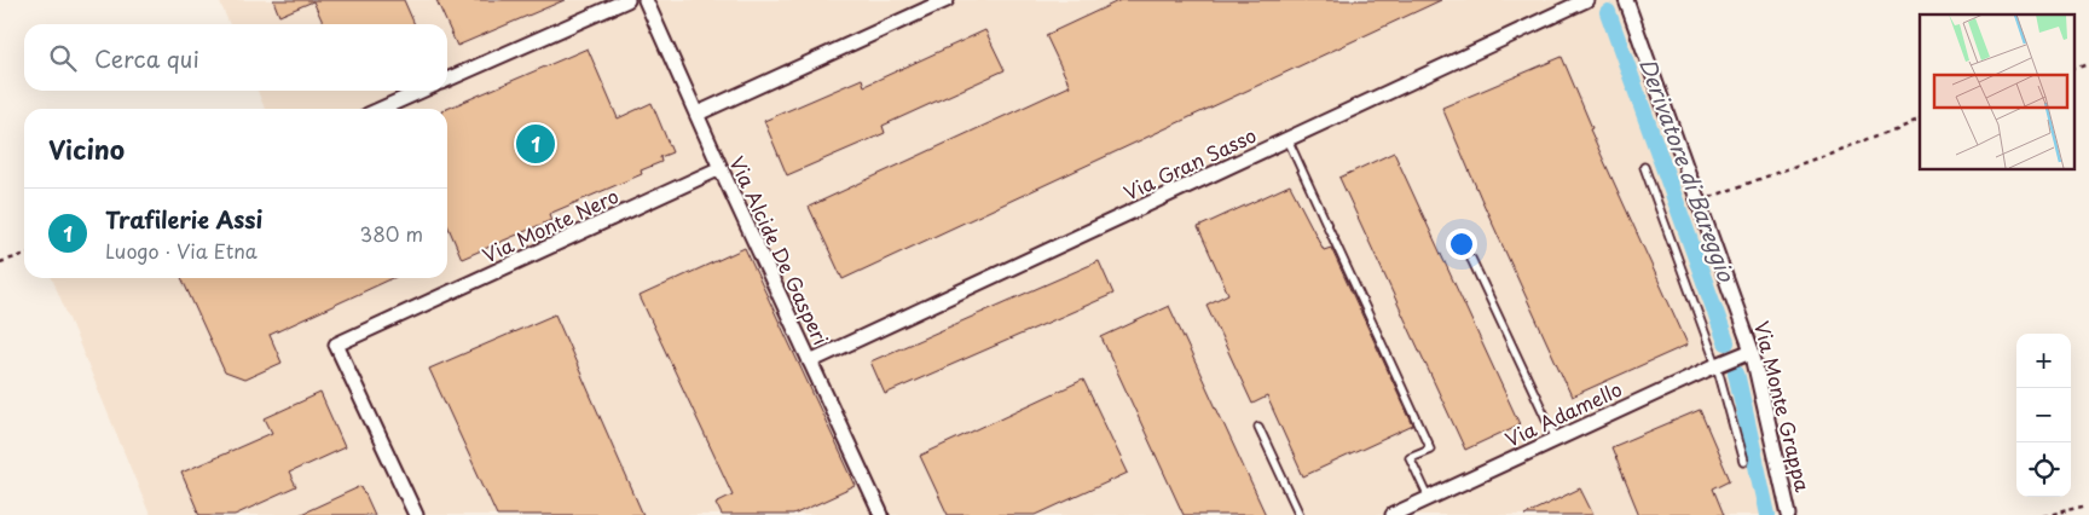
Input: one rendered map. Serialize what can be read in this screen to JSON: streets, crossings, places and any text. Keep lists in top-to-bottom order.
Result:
{
  "streets": {
    "street": [
      "Via Gran Sasso",
      "Via Monte Nero",
      "Via Alcide De Gasperi",
      "Via Monte Grappa",
      "Via Adamello"
    ]
  },
  "crossings": [
    ["Via Gran Sasso", "Via Alcide De Gasperi"],
    ["Via Monte Nero", "Via Alcide De Gasperi"],
    ["Via Monte Grappa", "Via Adamello"]
  ],
  "water": ["Derivatore di Bareggio"],
  "page": {
    "search": "Cerca qui",
    "heading": "Vicino",
    "pins": "1",
    "list": [
      {
        "mark": "1",
        "name": "Trafilerie Assi",
        "note": "Luogo · Via Etna",
        "value": "380 m"
      }
    ],
    "map_buttons": ["+", "−"]
  }
}
